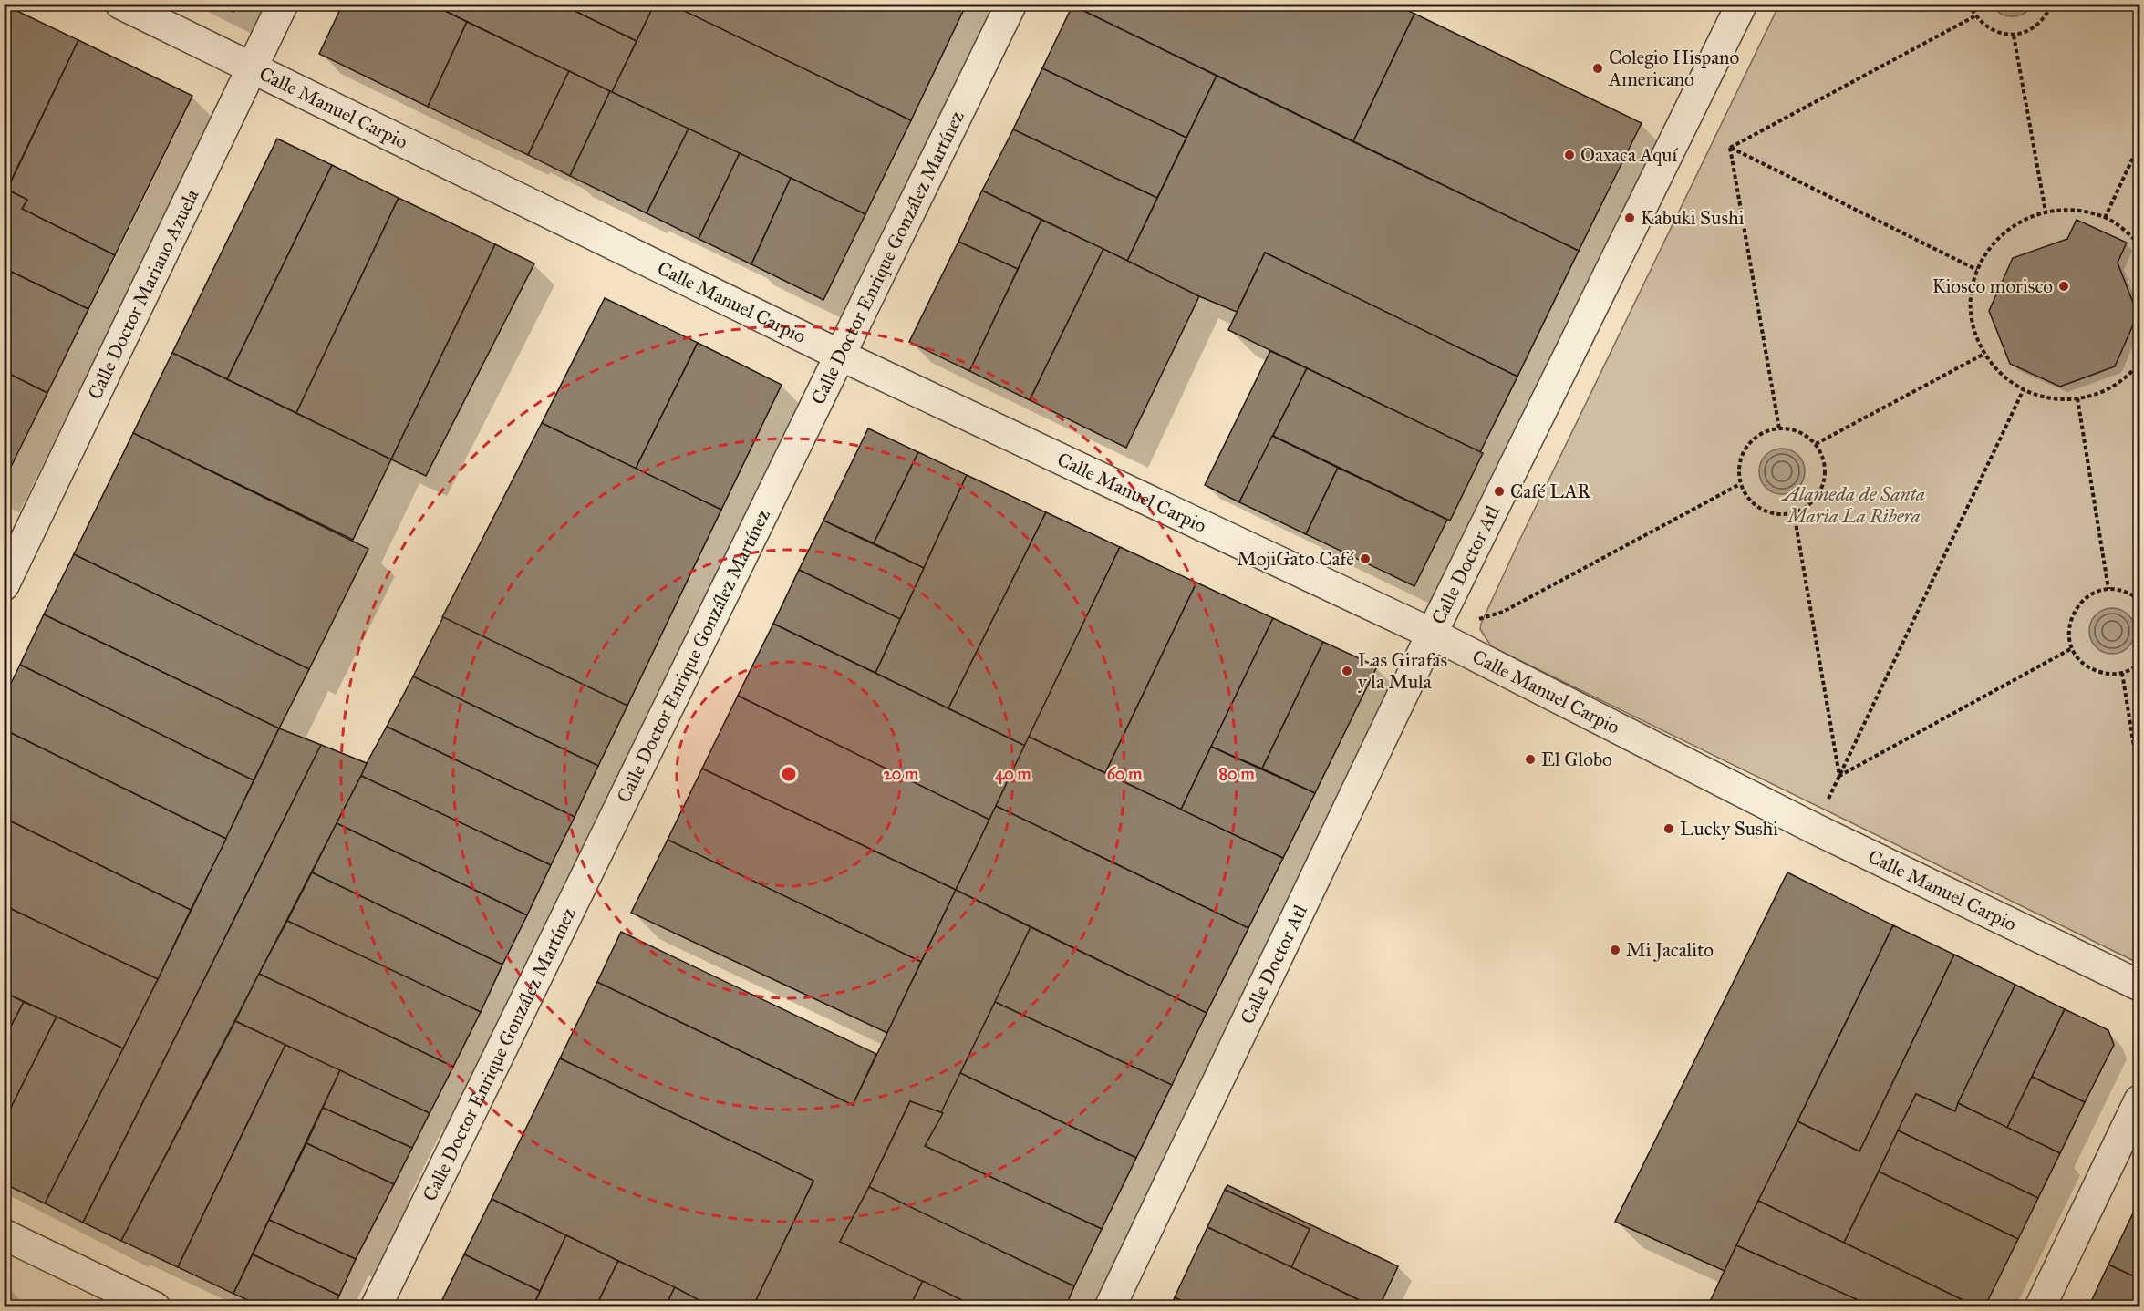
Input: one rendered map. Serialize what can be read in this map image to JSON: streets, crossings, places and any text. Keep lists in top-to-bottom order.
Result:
{
  "streets": {
    "street": [
      "Calle Manuel Carpio",
      "Calle Doctor Enrique González Martínez",
      "Calle Doctor Mariano Azuela",
      "Calle Doctor Atl"
    ]
  },
  "crossings": [
    ["Calle Manuel Carpio", "Calle Doctor Enrique González Martínez"],
    ["Calle Manuel Carpio", "Calle Doctor Mariano Azuela"],
    ["Calle Manuel Carpio", "Calle Doctor Atl"]
  ],
  "parks": ["Alameda de Santa Maria La Ribera"],
  "places": [
    "Colegio Hispano Americano",
    "Oaxaca Aquí",
    "Kabuki Sushi",
    "Kiosco morisco",
    "Café LAR",
    "MojiGato Café",
    "Las Girafas y la Mula",
    "El Globo",
    "Lucky Sushi",
    "Mi Jacalito"
  ],
  "rings": [
    "20 m",
    "40 m",
    "60 m",
    "80 m"
  ]
}
